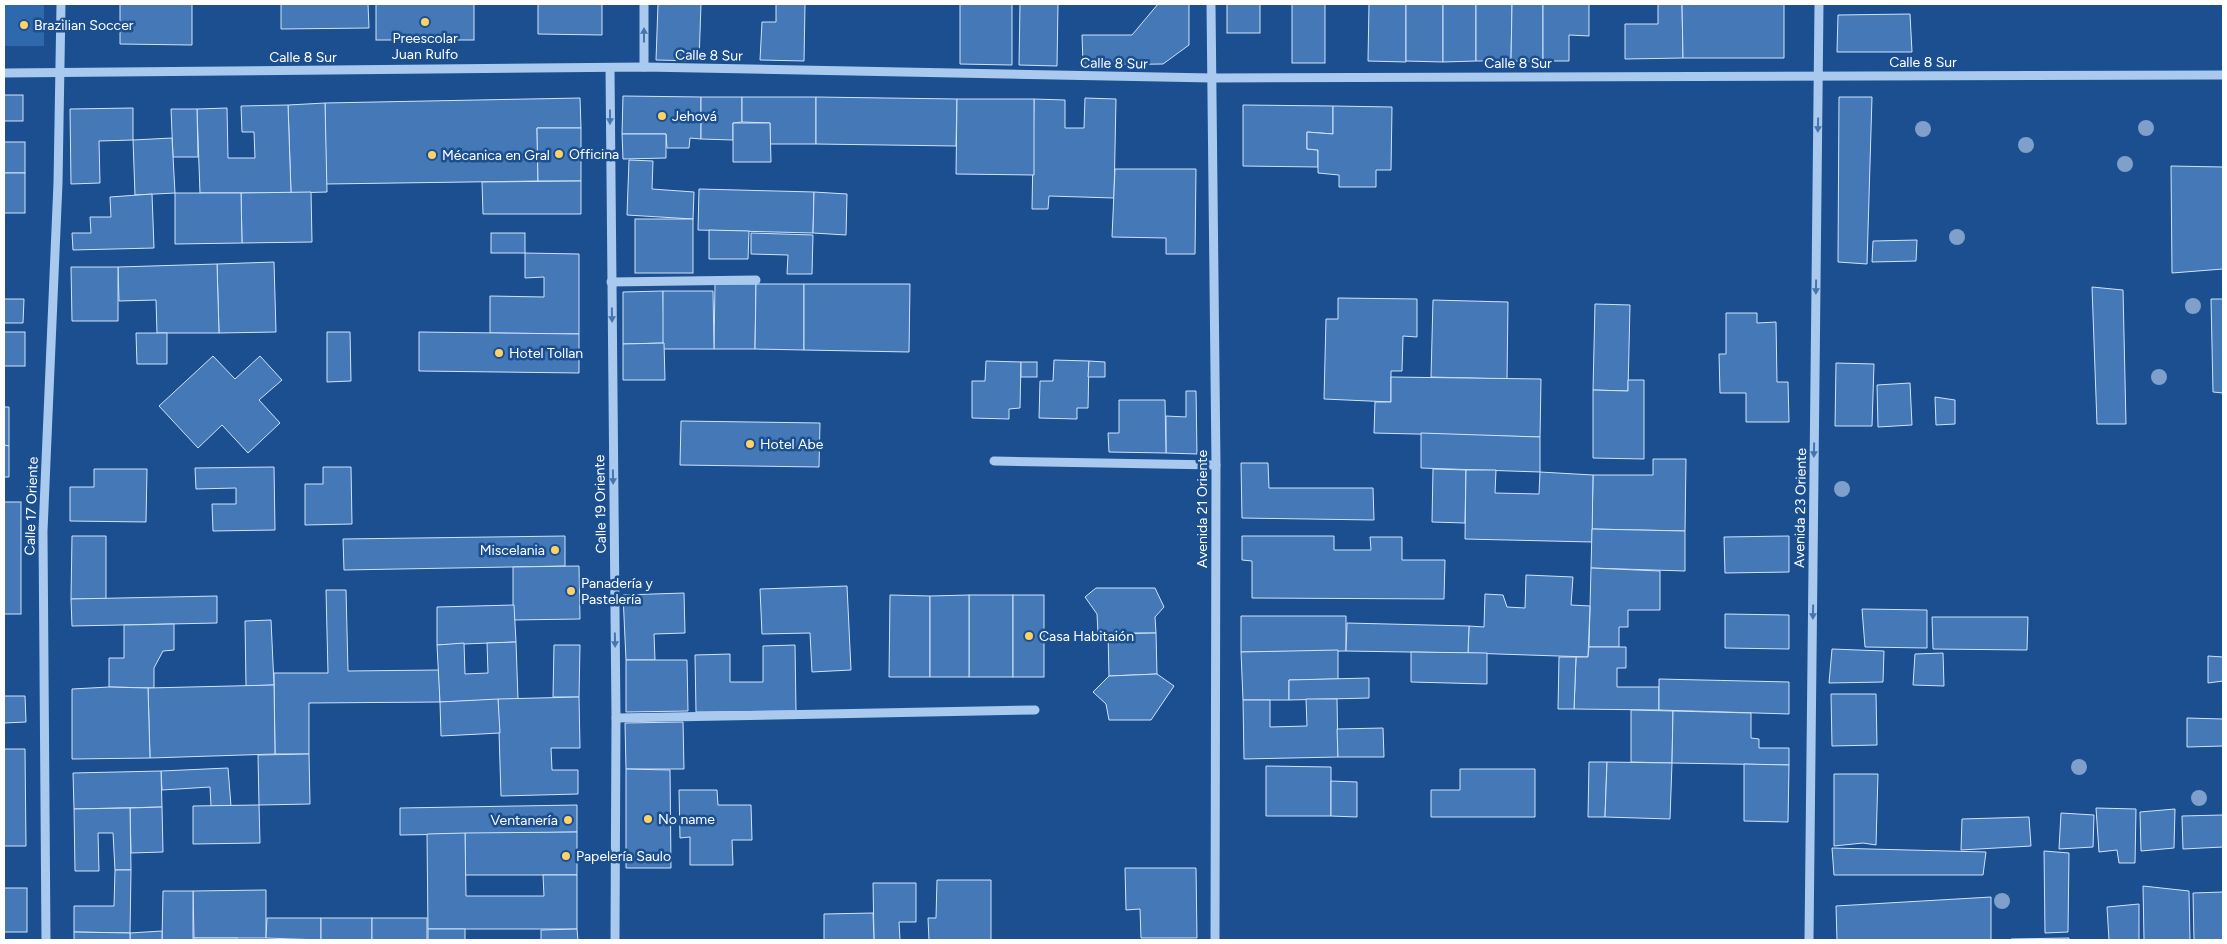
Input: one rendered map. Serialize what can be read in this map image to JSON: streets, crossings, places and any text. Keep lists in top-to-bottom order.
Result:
{
  "streets": {
    "street": [
      "Calle 8 Sur",
      "Calle 19 Oriente",
      "Calle 17 Oriente",
      "Avenida 23 Oriente",
      "Avenida 21 Oriente"
    ]
  },
  "crossings": [
    ["Calle 8 Sur", "Calle 19 Oriente"],
    ["Calle 8 Sur", "Calle 17 Oriente"],
    ["Calle 8 Sur", "Avenida 23 Oriente"],
    ["Calle 8 Sur", "Avenida 21 Oriente"]
  ],
  "one_way": ["Calle 19 Oriente", "Avenida 23 Oriente"],
  "places": [
    "Preescolar Juan Rulfo",
    "Brazilian Soccer",
    "Jehová",
    "Officina",
    "Mécanica en Gral",
    "Hotel Tollan",
    "Hotel Abe",
    "Miscelania",
    "Panadería y Pastelería",
    "Casa Habitaión",
    "No name",
    "Ventanería",
    "Papelería Saulo"
  ]
}
